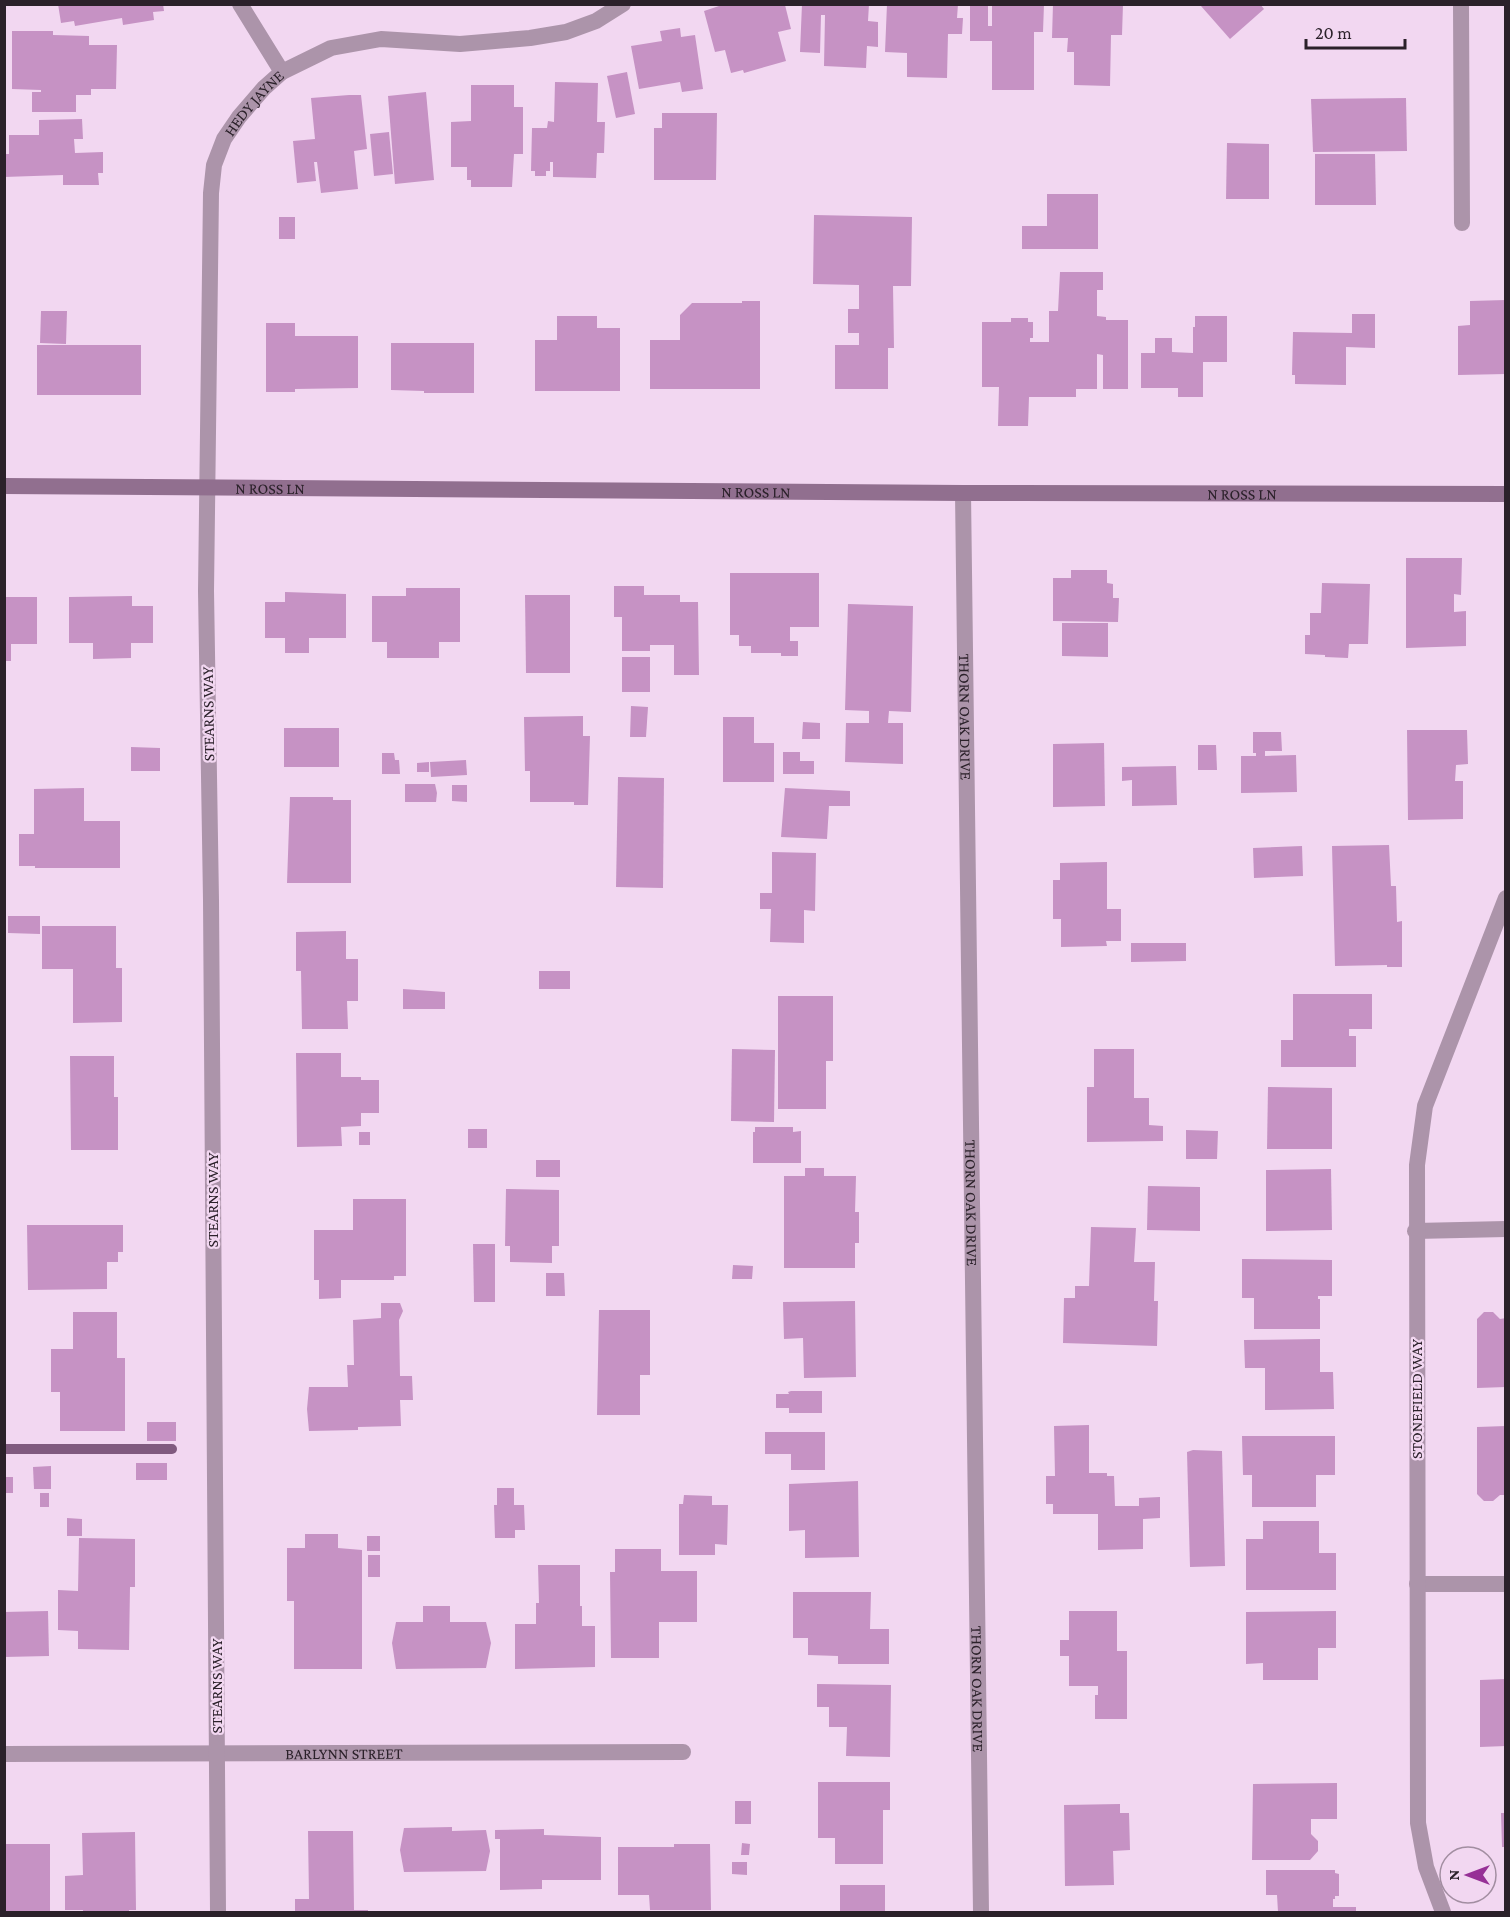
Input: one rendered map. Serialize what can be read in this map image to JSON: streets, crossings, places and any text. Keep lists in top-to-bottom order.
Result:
{
  "streets": {
    "main road": ["N ROSS LN"],
    "street": [
      "HEDY JAYNE",
      "STEARNS WAY",
      "THORN OAK DRIVE",
      "STONEFIELD WAY",
      "BARLYNN STREET"
    ]
  },
  "crossings": [
    ["HEDY JAYNE", "N ROSS LN"],
    ["HEDY JAYNE", "STEARNS WAY"],
    ["N ROSS LN", "STEARNS WAY"],
    ["N ROSS LN", "THORN OAK DRIVE"],
    ["STEARNS WAY", "BARLYNN STREET"]
  ],
  "scale_bar": "20 m",
  "north": "left"
}
